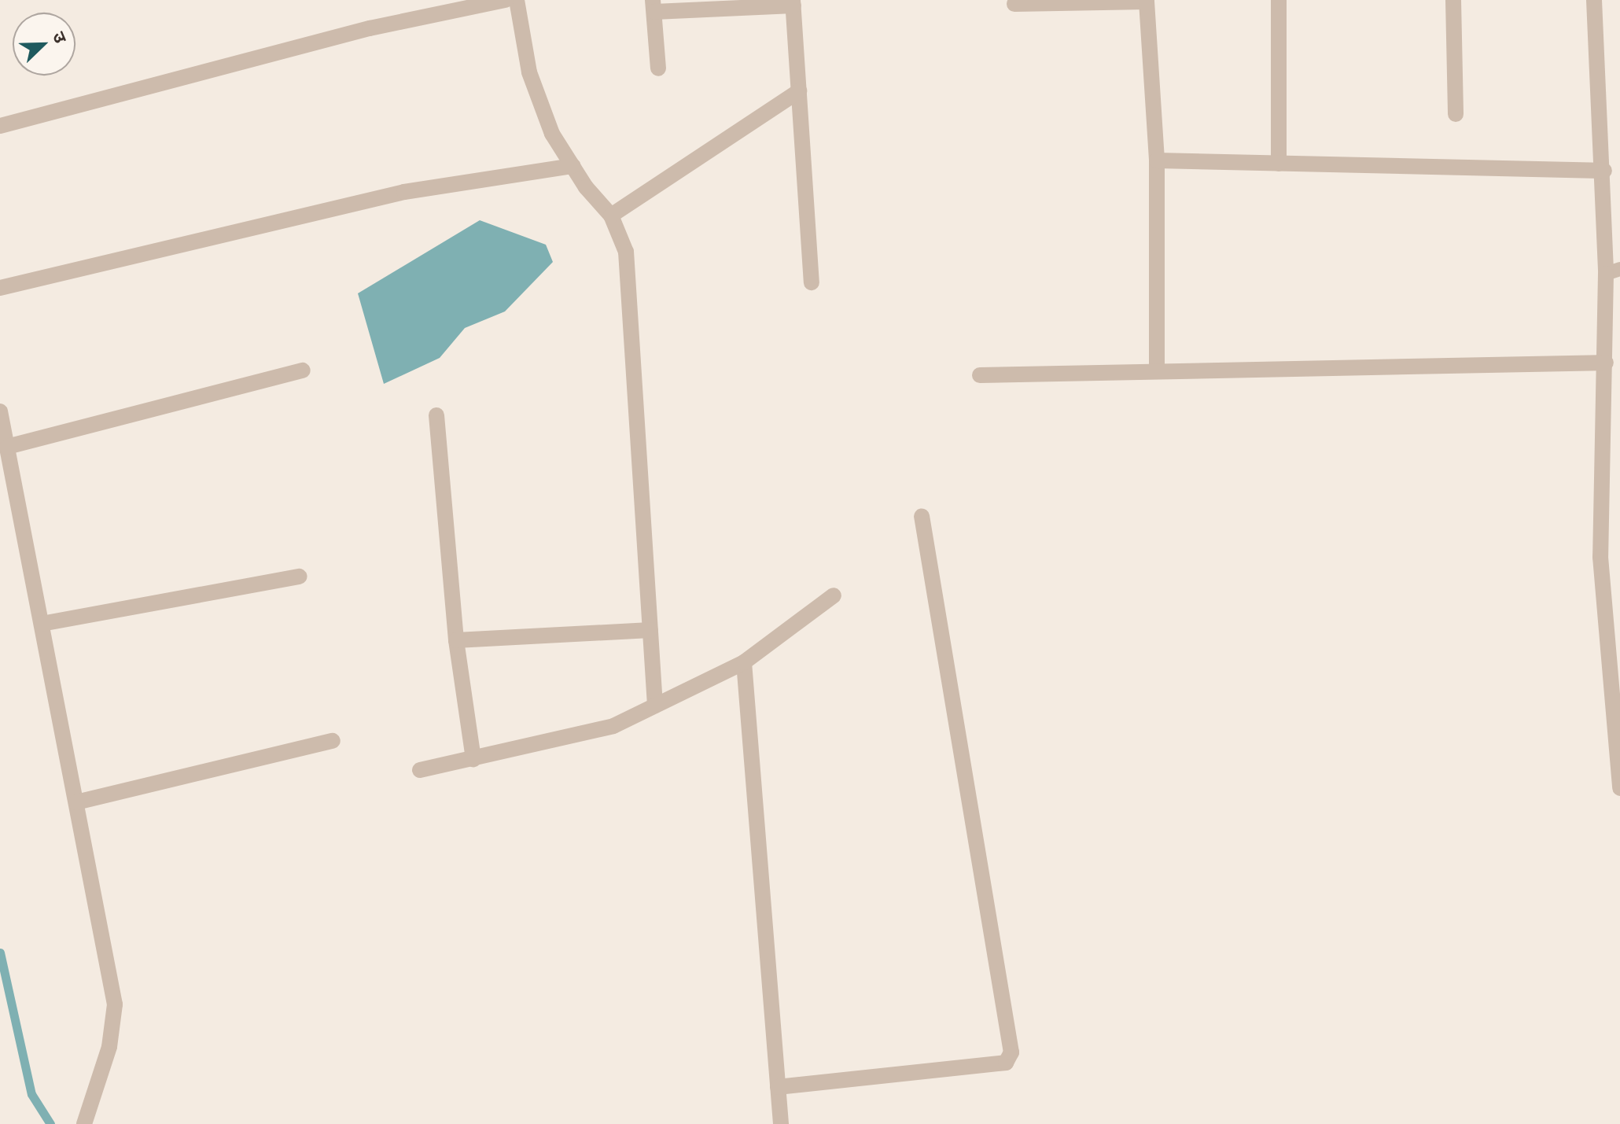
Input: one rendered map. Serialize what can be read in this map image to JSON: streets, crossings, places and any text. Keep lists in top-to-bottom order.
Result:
{
  "north": "top right"
}
